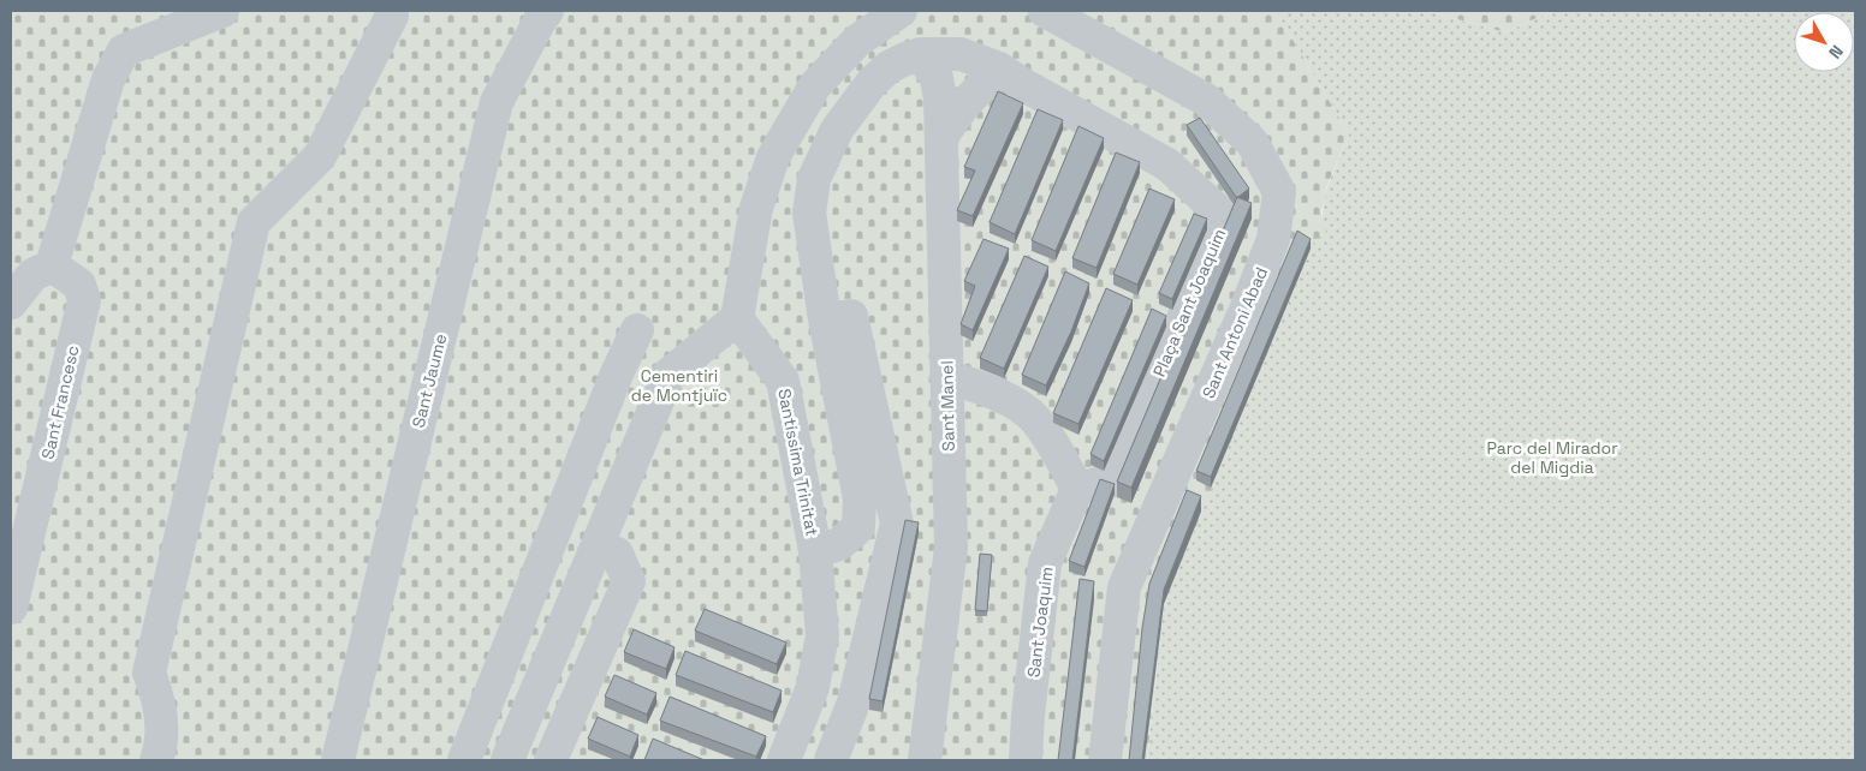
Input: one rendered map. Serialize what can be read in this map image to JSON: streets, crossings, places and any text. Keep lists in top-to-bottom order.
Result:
{
  "streets": {
    "lane": [
      "Plaça Sant Joaquim",
      "Sant Antoni Abad",
      "Sant Jaume",
      "Sant Francesc",
      "Sant Manel",
      "Santíssima Trinitat",
      "Sant Joaquim"
    ]
  },
  "crossings": [
    ["Plaça Sant Joaquim", "Sant Manel"],
    ["Plaça Sant Joaquim", "Sant Joaquim"]
  ],
  "parks": ["Cementiri de Montjuïc", "Parc del Mirador del Migdia"],
  "north": "bottom right"
}
